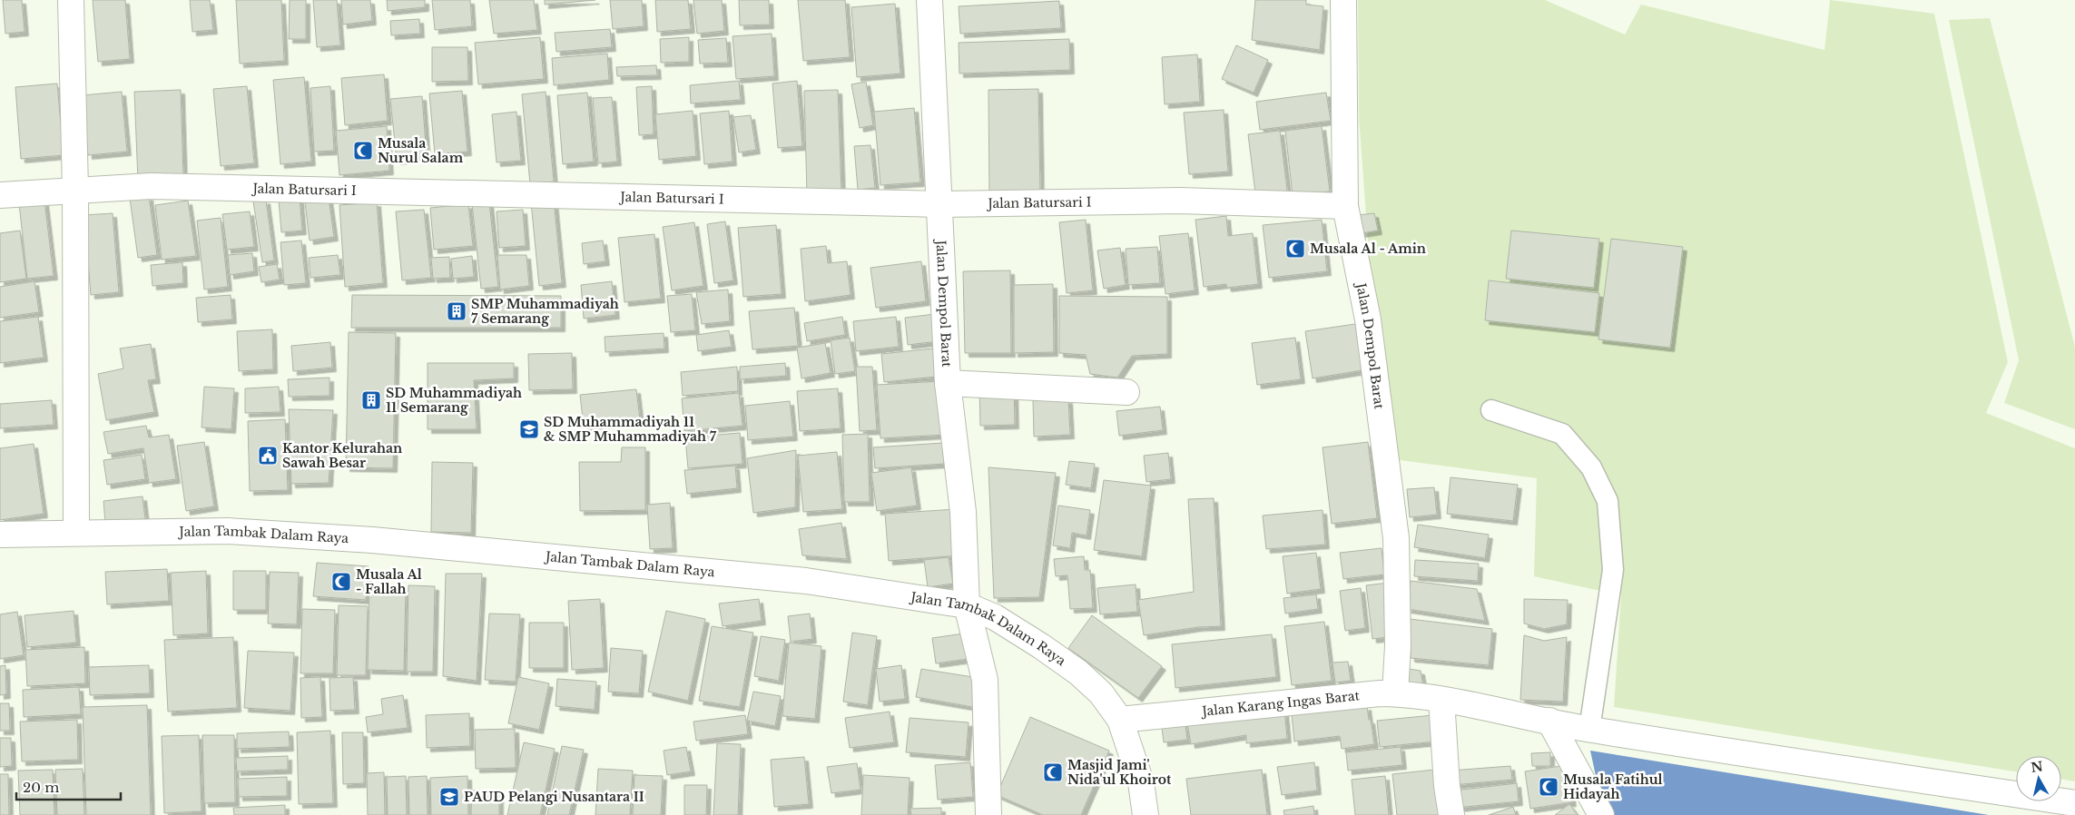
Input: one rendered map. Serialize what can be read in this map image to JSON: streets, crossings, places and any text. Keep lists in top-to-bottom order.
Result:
{
  "streets": {
    "street": [
      "Jalan Batursari I",
      "Jalan Dempol Barat",
      "Jalan Tambak Dalam Raya",
      "Jalan Karang Ingas Barat"
    ]
  },
  "crossings": [
    ["Jalan Batursari I", "Jalan Dempol Barat"],
    ["Jalan Dempol Barat", "Jalan Tambak Dalam Raya"],
    ["Jalan Dempol Barat", "Jalan Karang Ingas Barat"],
    ["Jalan Tambak Dalam Raya", "Jalan Karang Ingas Barat"]
  ],
  "places": {
    "mosque": [
      "Musala Nurul Salam",
      "Musala Al - Amin",
      "Musala Al - Fallah",
      "Masjid Jami' Nida'ul Khoirot",
      "Musala Fatihul Hidayah"
    ],
    "building": ["SMP Muhammadiyah 7 Semarang", "SD Muhammadiyah 11 Semarang"],
    "school or university": ["SD Muhammadiyah 11 & SMP Muhammadiyah 7", "PAUD Pelangi Nusantara II"],
    "public building": ["Kantor Kelurahan Sawah Besar"]
  },
  "scale_bar": "20 m",
  "north": "top"
}
